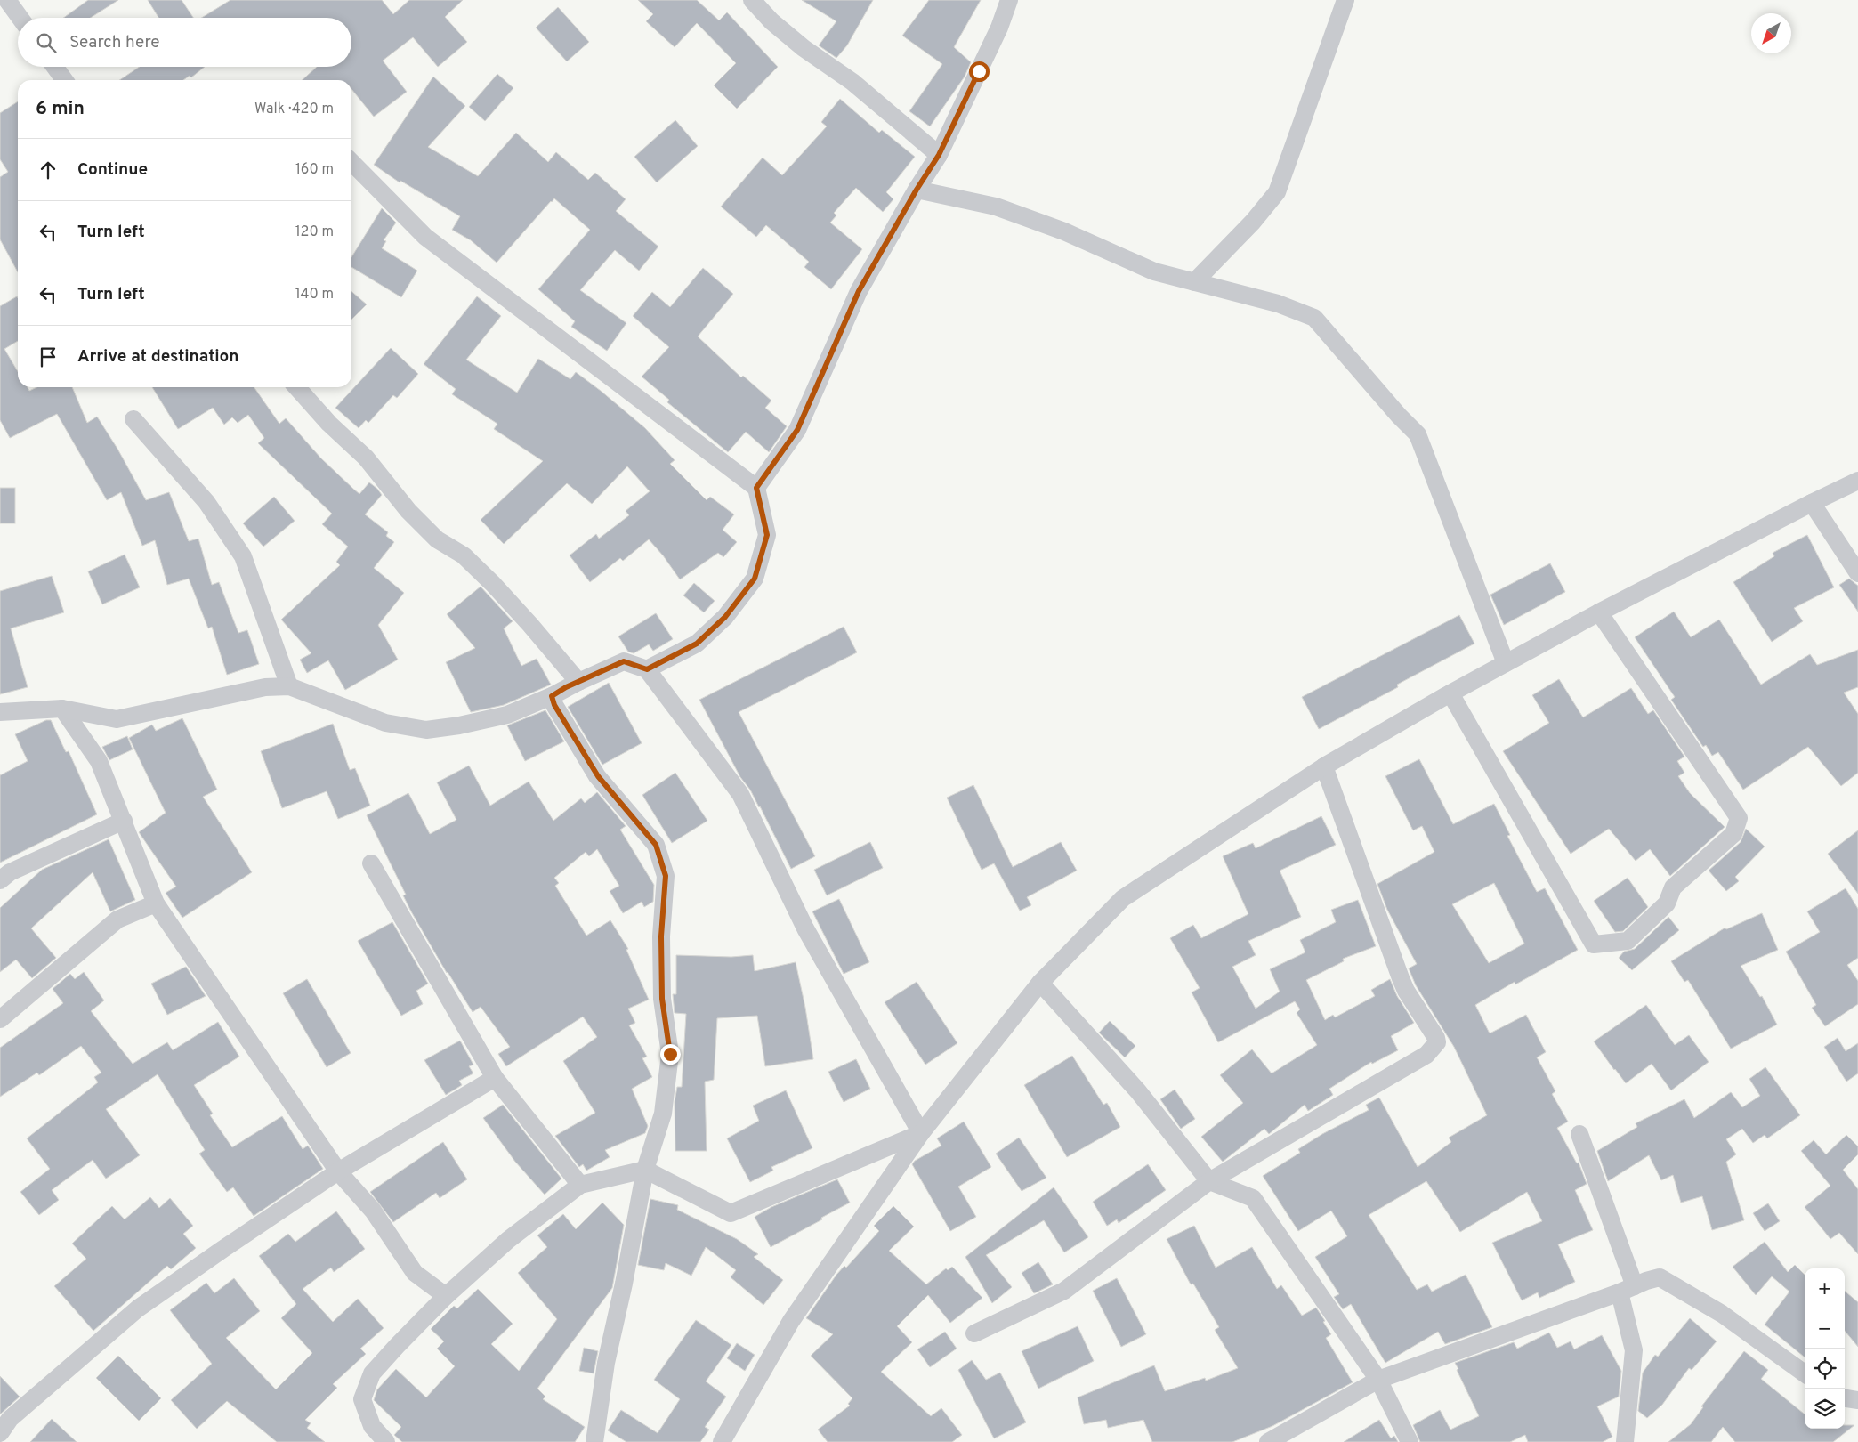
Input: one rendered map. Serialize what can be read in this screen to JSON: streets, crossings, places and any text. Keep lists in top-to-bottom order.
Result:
{
  "north": "bottom left",
  "page": {
    "search": "Search here",
    "heading": ["6 min", "Walk · 420 m"],
    "list": [
      ["Continue", "160 m"],
      ["Turn left", "120 m"],
      ["Turn left", "140 m"],
      "Arrive at destination"
    ],
    "map_buttons": ["+", "−"]
  }
}
